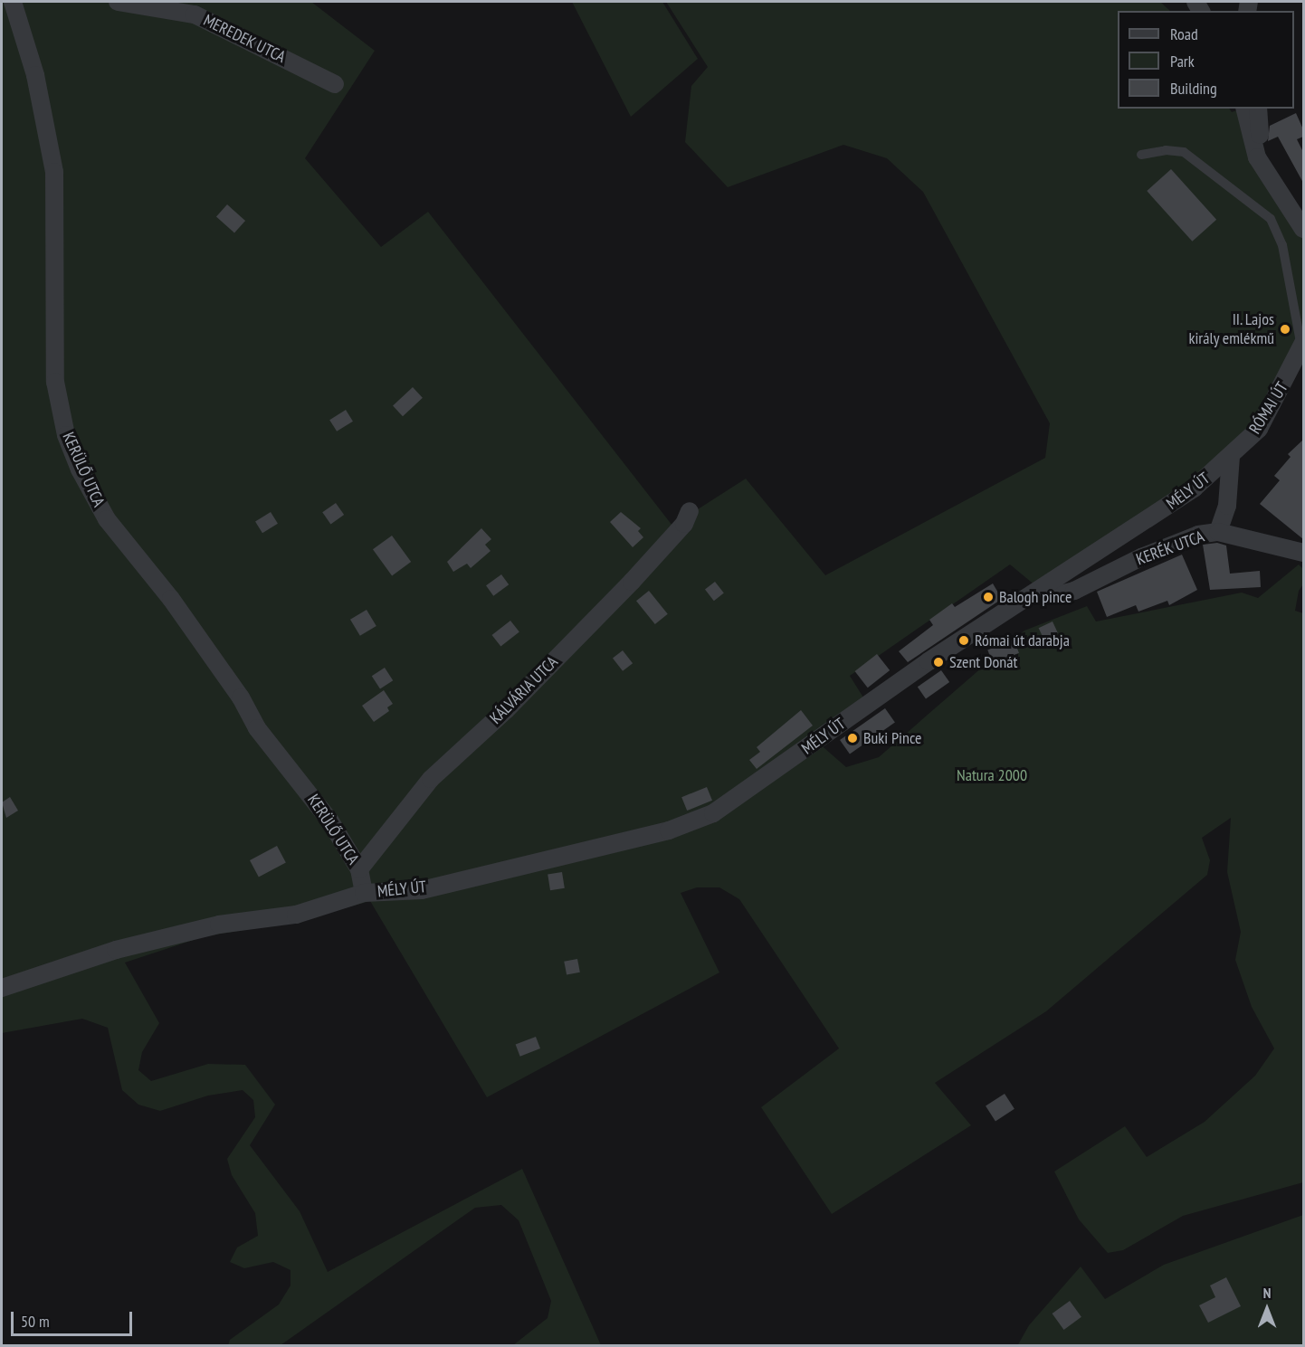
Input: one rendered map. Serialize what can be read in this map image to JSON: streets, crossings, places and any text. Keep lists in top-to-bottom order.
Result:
{
  "streets": {
    "street": [
      "MEREDEK UTCA",
      "RÓMAI ÚT",
      "KERÜLŐ UTCA",
      "MÉLY ÚT",
      "KERÉK UTCA",
      "KÁLVÁRIA UTCA"
    ]
  },
  "crossings": [
    ["RÓMAI ÚT", "MÉLY ÚT"],
    ["KERÜLŐ UTCA", "MÉLY ÚT"],
    ["KERÜLŐ UTCA", "KÁLVÁRIA UTCA"],
    ["MÉLY ÚT", "KERÉK UTCA"]
  ],
  "parks": ["Natura 2000"],
  "places": [
    "II. Lajos király emlékmű",
    "Balogh pince",
    "Római út darabja",
    "Szent Donát",
    "Buki Pince"
  ],
  "legend": ["Road", "Park", "Building"],
  "scale_bar": "50 m",
  "north": "top"
}
